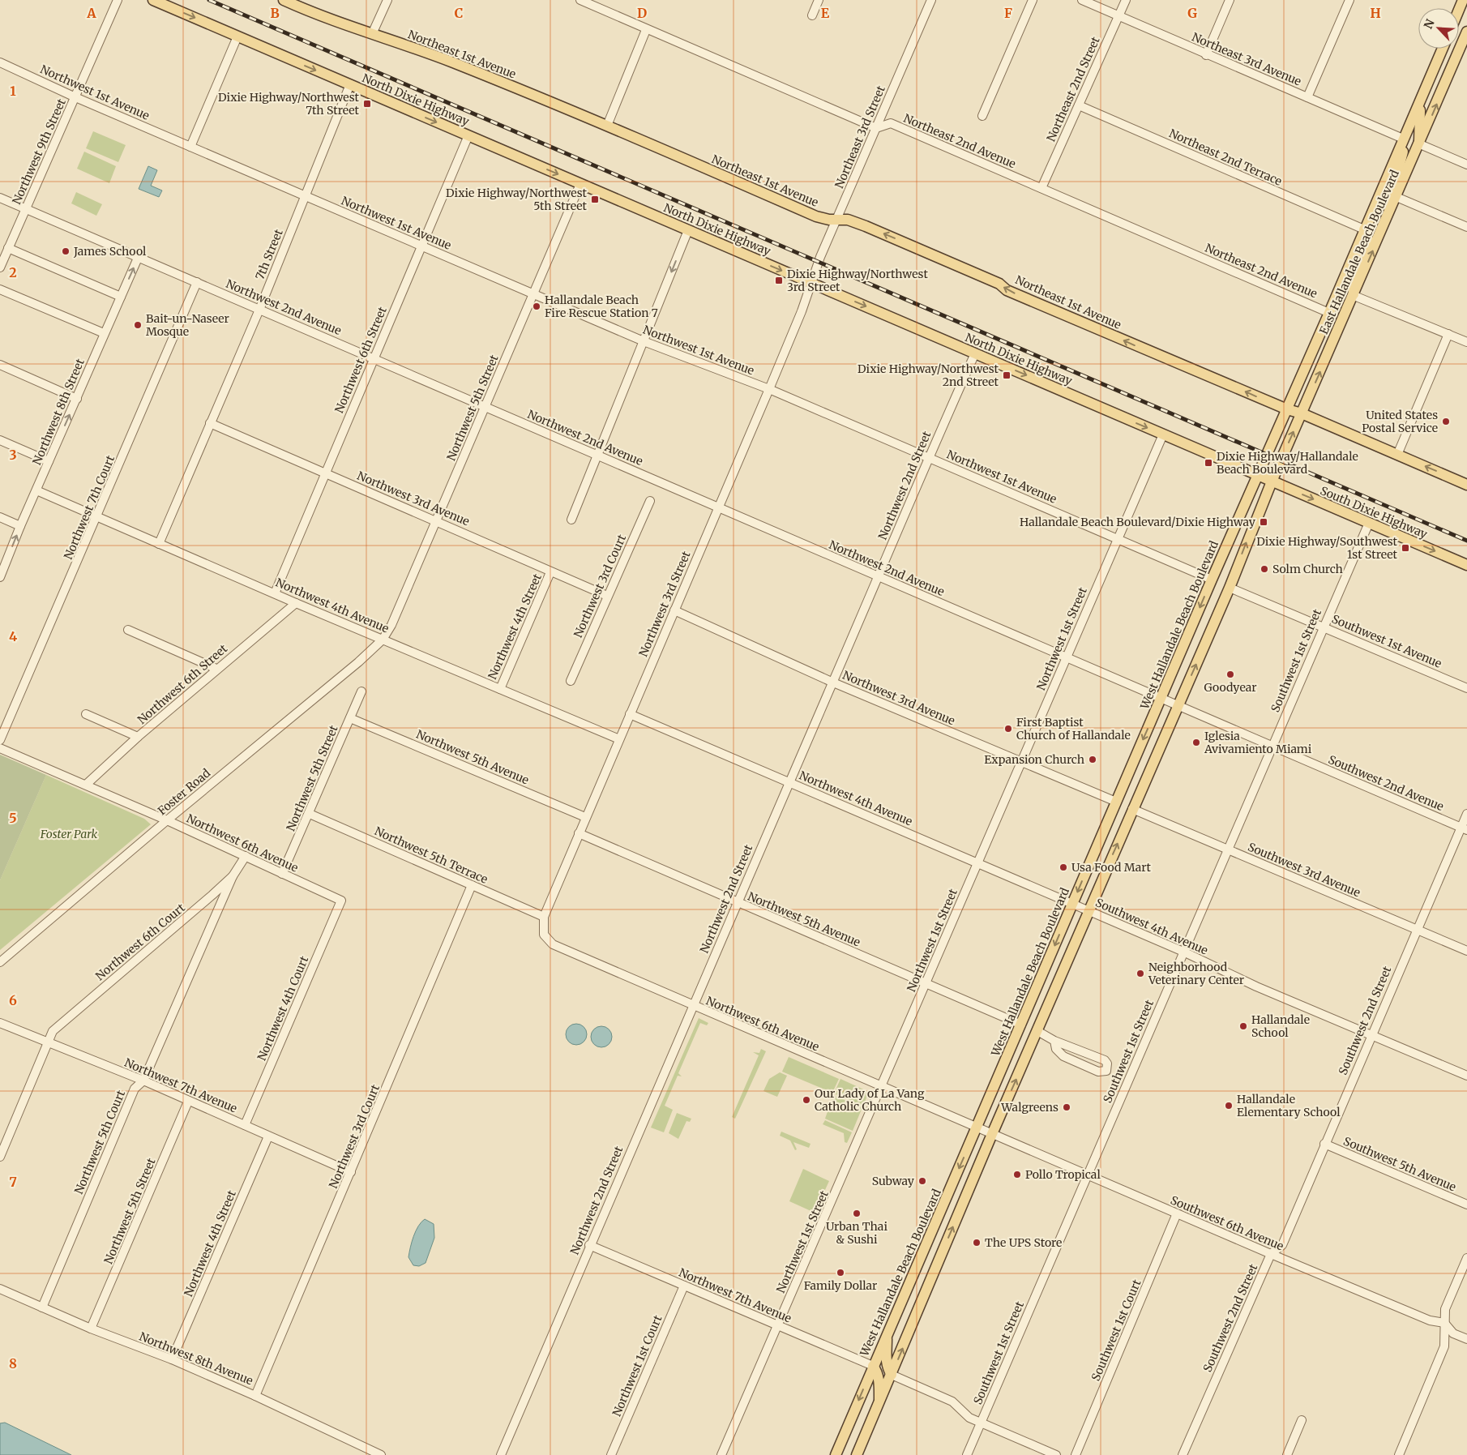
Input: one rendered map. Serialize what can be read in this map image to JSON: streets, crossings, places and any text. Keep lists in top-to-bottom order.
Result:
{
  "streets": {
    "main road": [
      "Northeast 1st Avenue",
      "North Dixie Highway",
      "East Hallandale Beach Boulevard",
      "South Dixie Highway",
      "West Hallandale Beach Boulevard"
    ],
    "street": [
      "Northeast 3rd Avenue",
      "Northeast 2nd Street",
      "Northwest 1st Avenue",
      "Northeast 3rd Street",
      "Northeast 2nd Avenue",
      "Northwest 9th Street",
      "Northeast 2nd Terrace",
      "7th Street",
      "Northwest 2nd Avenue",
      "Northwest 6th Street",
      "Northwest 5th Street",
      "Northwest 8th Street",
      "Northwest 2nd Street",
      "Northwest 3rd Avenue",
      "Northwest 7th Court",
      "Northwest 3rd Court",
      "Northwest 3rd Street",
      "Northwest 4th Avenue",
      "Northwest 4th Street",
      "Northwest 1st Street",
      "Southwest 1st Avenue",
      "Southwest 1st Street",
      "Northwest 5th Avenue",
      "Southwest 2nd Avenue",
      "Foster Road",
      "Northwest 6th Avenue",
      "Northwest 5th Terrace",
      "Southwest 3rd Avenue",
      "Southwest 4th Avenue",
      "Northwest 6th Court",
      "Northwest 4th Court",
      "Southwest 2nd Street",
      "Northwest 7th Avenue",
      "Northwest 5th Court",
      "Southwest 5th Avenue",
      "Southwest 6th Avenue",
      "Southwest 1st Court",
      "Northwest 8th Avenue",
      "Northwest 1st Court"
    ]
  },
  "crossings": [
    ["Northeast 1st Avenue", "Northeast 3rd Street"],
    ["Northeast 1st Avenue", "East Hallandale Beach Boulevard"],
    ["Northeast 3rd Avenue", "Northeast 2nd Street"],
    ["Northeast 3rd Avenue", "East Hallandale Beach Boulevard"],
    ["Northeast 2nd Street", "Northeast 2nd Avenue"],
    ["Northeast 2nd Street", "Northeast 2nd Terrace"],
    ["Northwest 1st Avenue", "Northwest 9th Street"],
    ["Northwest 1st Avenue", "7th Street"],
    ["Northwest 1st Avenue", "Northwest 6th Street"],
    ["Northwest 1st Avenue", "Northwest 5th Street"],
    ["Northwest 1st Avenue", "Northwest 2nd Street"],
    ["Northwest 1st Avenue", "Northwest 3rd Street"],
    ["Northwest 1st Avenue", "West Hallandale Beach Boulevard"],
    ["Northwest 1st Avenue", "Northwest 1st Street"],
    ["North Dixie Highway", "Northeast 3rd Street"],
    ["North Dixie Highway", "East Hallandale Beach Boulevard"],
    ["North Dixie Highway", "7th Street"],
    ["North Dixie Highway", "Northwest 6th Street"],
    ["North Dixie Highway", "Northwest 5th Street"],
    ["North Dixie Highway", "Northwest 2nd Street"],
    ["North Dixie Highway", "South Dixie Highway"],
    ["North Dixie Highway", "Northwest 3rd Street"],
    ["North Dixie Highway", "West Hallandale Beach Boulevard"],
    ["North Dixie Highway", "Northwest 1st Street"],
    ["Northeast 3rd Street", "Northeast 2nd Avenue"],
    ["Northeast 3rd Street", "Northwest 3rd Street"],
    ["Northeast 2nd Avenue", "East Hallandale Beach Boulevard"],
    ["Northwest 9th Street", "Northwest 2nd Avenue"],
    ["Northeast 2nd Terrace", "East Hallandale Beach Boulevard"],
    ["East Hallandale Beach Boulevard", "South Dixie Highway"],
    ["East Hallandale Beach Boulevard", "West Hallandale Beach Boulevard"],
    ["7th Street", "Northwest 2nd Avenue"],
    ["7th Street", "Northwest 3rd Avenue"],
    ["7th Street", "Northwest 4th Avenue"],
    ["Northwest 2nd Avenue", "Northwest 6th Street"],
    ["Northwest 2nd Avenue", "Northwest 5th Street"],
    ["Northwest 2nd Avenue", "Northwest 8th Street"],
    ["Northwest 2nd Avenue", "Northwest 2nd Street"],
    ["Northwest 2nd Avenue", "Northwest 7th Court"],
    ["Northwest 2nd Avenue", "Northwest 3rd Street"],
    ["Northwest 2nd Avenue", "West Hallandale Beach Boulevard"],
    ["Northwest 2nd Avenue", "Northwest 1st Street"],
    ["Northwest 2nd Avenue", "Southwest 2nd Avenue"],
    ["Northwest 6th Street", "Northwest 3rd Avenue"],
    ["Northwest 6th Street", "Northwest 4th Avenue"],
    ["Northwest 6th Street", "Northwest 6th Avenue"],
    ["Northwest 5th Street", "Northwest 3rd Avenue"],
    ["Northwest 5th Street", "Northwest 4th Avenue"],
    ["Northwest 5th Street", "Northwest 5th Avenue"],
    ["Northwest 5th Street", "Foster Road"],
    ["Northwest 5th Street", "Northwest 6th Avenue"],
    ["Northwest 5th Street", "Northwest 5th Terrace"],
    ["Northwest 5th Street", "Northwest 7th Avenue"],
    ["Northwest 5th Street", "Northwest 8th Avenue"],
    ["Northwest 8th Street", "Northwest 4th Avenue"],
    ["Northwest 2nd Street", "Northwest 3rd Avenue"],
    ["Northwest 2nd Street", "Northwest 4th Avenue"],
    ["Northwest 2nd Street", "Northwest 5th Avenue"],
    ["Northwest 2nd Street", "Northwest 6th Avenue"],
    ["Northwest 2nd Street", "Northwest 7th Avenue"],
    ["Northwest 3rd Avenue", "Northwest 3rd Court"],
    ["Northwest 3rd Avenue", "Northwest 3rd Street"],
    ["Northwest 3rd Avenue", "West Hallandale Beach Boulevard"],
    ["Northwest 3rd Avenue", "Northwest 4th Street"],
    ["Northwest 3rd Avenue", "Northwest 1st Street"],
    ["Northwest 7th Court", "Northwest 4th Avenue"],
    ["South Dixie Highway", "Southwest 1st Street"],
    ["Northwest 3rd Court", "Northwest 5th Terrace"],
    ["Northwest 3rd Court", "Northwest 7th Avenue"],
    ["Northwest 3rd Court", "Northwest 8th Avenue"],
    ["Northwest 3rd Street", "Northwest 4th Avenue"],
    ["Northwest 3rd Street", "Northwest 5th Avenue"],
    ["Northwest 3rd Street", "Northwest 6th Avenue"],
    ["Northwest 3rd Street", "Northwest 5th Terrace"],
    ["Northwest 4th Avenue", "West Hallandale Beach Boulevard"],
    ["Northwest 4th Avenue", "Northwest 4th Street"],
    ["Northwest 4th Avenue", "Northwest 1st Street"],
    ["Northwest 4th Avenue", "Foster Road"],
    ["Northwest 4th Avenue", "Southwest 4th Avenue"],
    ["West Hallandale Beach Boulevard", "Northwest 5th Avenue"],
    ["West Hallandale Beach Boulevard", "Southwest 2nd Avenue"],
    ["West Hallandale Beach Boulevard", "Northwest 6th Avenue"],
    ["West Hallandale Beach Boulevard", "Southwest 4th Avenue"],
    ["West Hallandale Beach Boulevard", "Northwest 7th Avenue"],
    ["West Hallandale Beach Boulevard", "Southwest 6th Avenue"],
    ["Northwest 4th Street", "Northwest 7th Avenue"],
    ["Northwest 4th Street", "Northwest 8th Avenue"],
    ["Northwest 1st Street", "Northwest 5th Avenue"],
    ["Northwest 1st Street", "Northwest 6th Avenue"],
    ["Northwest 1st Street", "Northwest 7th Avenue"],
    ["Southwest 1st Avenue", "Southwest 1st Street"],
    ["Southwest 1st Street", "Southwest 2nd Avenue"],
    ["Southwest 1st Street", "Southwest 3rd Avenue"],
    ["Southwest 1st Street", "Southwest 4th Avenue"],
    ["Southwest 1st Street", "Southwest 6th Avenue"],
    ["Southwest 2nd Avenue", "Southwest 2nd Street"],
    ["Foster Road", "Northwest 6th Avenue"],
    ["Northwest 6th Avenue", "Northwest 6th Court"],
    ["Northwest 6th Avenue", "Northwest 4th Court"],
    ["Northwest 6th Avenue", "Southwest 6th Avenue"],
    ["Southwest 3rd Avenue", "Southwest 2nd Street"],
    ["Southwest 4th Avenue", "Southwest 2nd Street"],
    ["Northwest 6th Court", "Northwest 7th Avenue"],
    ["Northwest 6th Court", "Northwest 5th Court"],
    ["Northwest 4th Court", "Northwest 7th Avenue"],
    ["Southwest 2nd Street", "Southwest 5th Avenue"],
    ["Southwest 2nd Street", "Southwest 6th Avenue"],
    ["Northwest 7th Avenue", "Northwest 5th Court"],
    ["Northwest 7th Avenue", "Northwest 1st Court"],
    ["Northwest 5th Court", "Northwest 8th Avenue"],
    ["Southwest 6th Avenue", "Southwest 1st Court"]
  ],
  "one_way": [
    "Northeast 1st Avenue",
    "North Dixie Highway",
    "Northwest 8th Street",
    "South Dixie Highway"
  ],
  "parks": ["Foster Park"],
  "places": {
    "transit": [
      "Dixie Highway/Northwest 7th Street",
      "Dixie Highway/Northwest 5th Street",
      "Dixie Highway/Northwest 3rd Street",
      "Dixie Highway/Northwest 2nd Street",
      "Dixie Highway/Hallandale Beach Boulevard",
      "Hallandale Beach Boulevard/Dixie Highway",
      "Dixie Highway/Southwest 1st Street"
    ],
    "other": [
      "James School",
      "Hallandale Beach Fire Rescue Station 7",
      "Bait-un-Naseer Mosque",
      "United States Postal Service",
      "Solm Church",
      "Goodyear",
      "First Baptist Church of Hallandale",
      "Iglesia Avivamiento Miami",
      "Expansion Church",
      "Usa Food Mart",
      "Neighborhood Veterinary Center",
      "Hallandale School",
      "Our Lady of La Vang Catholic Church",
      "Hallandale Elementary School",
      "Walgreens",
      "Pollo Tropical",
      "Subway",
      "Urban Thai & Sushi",
      "The UPS Store",
      "Family Dollar"
    ]
  },
  "north": "top left",
  "grid": {
    "columns": [
      "A",
      "B",
      "C",
      "D",
      "E",
      "F",
      "G",
      "H"
    ],
    "rows": [
      "1",
      "2",
      "3",
      "4",
      "5",
      "6",
      "7",
      "8"
    ]
  }
}
